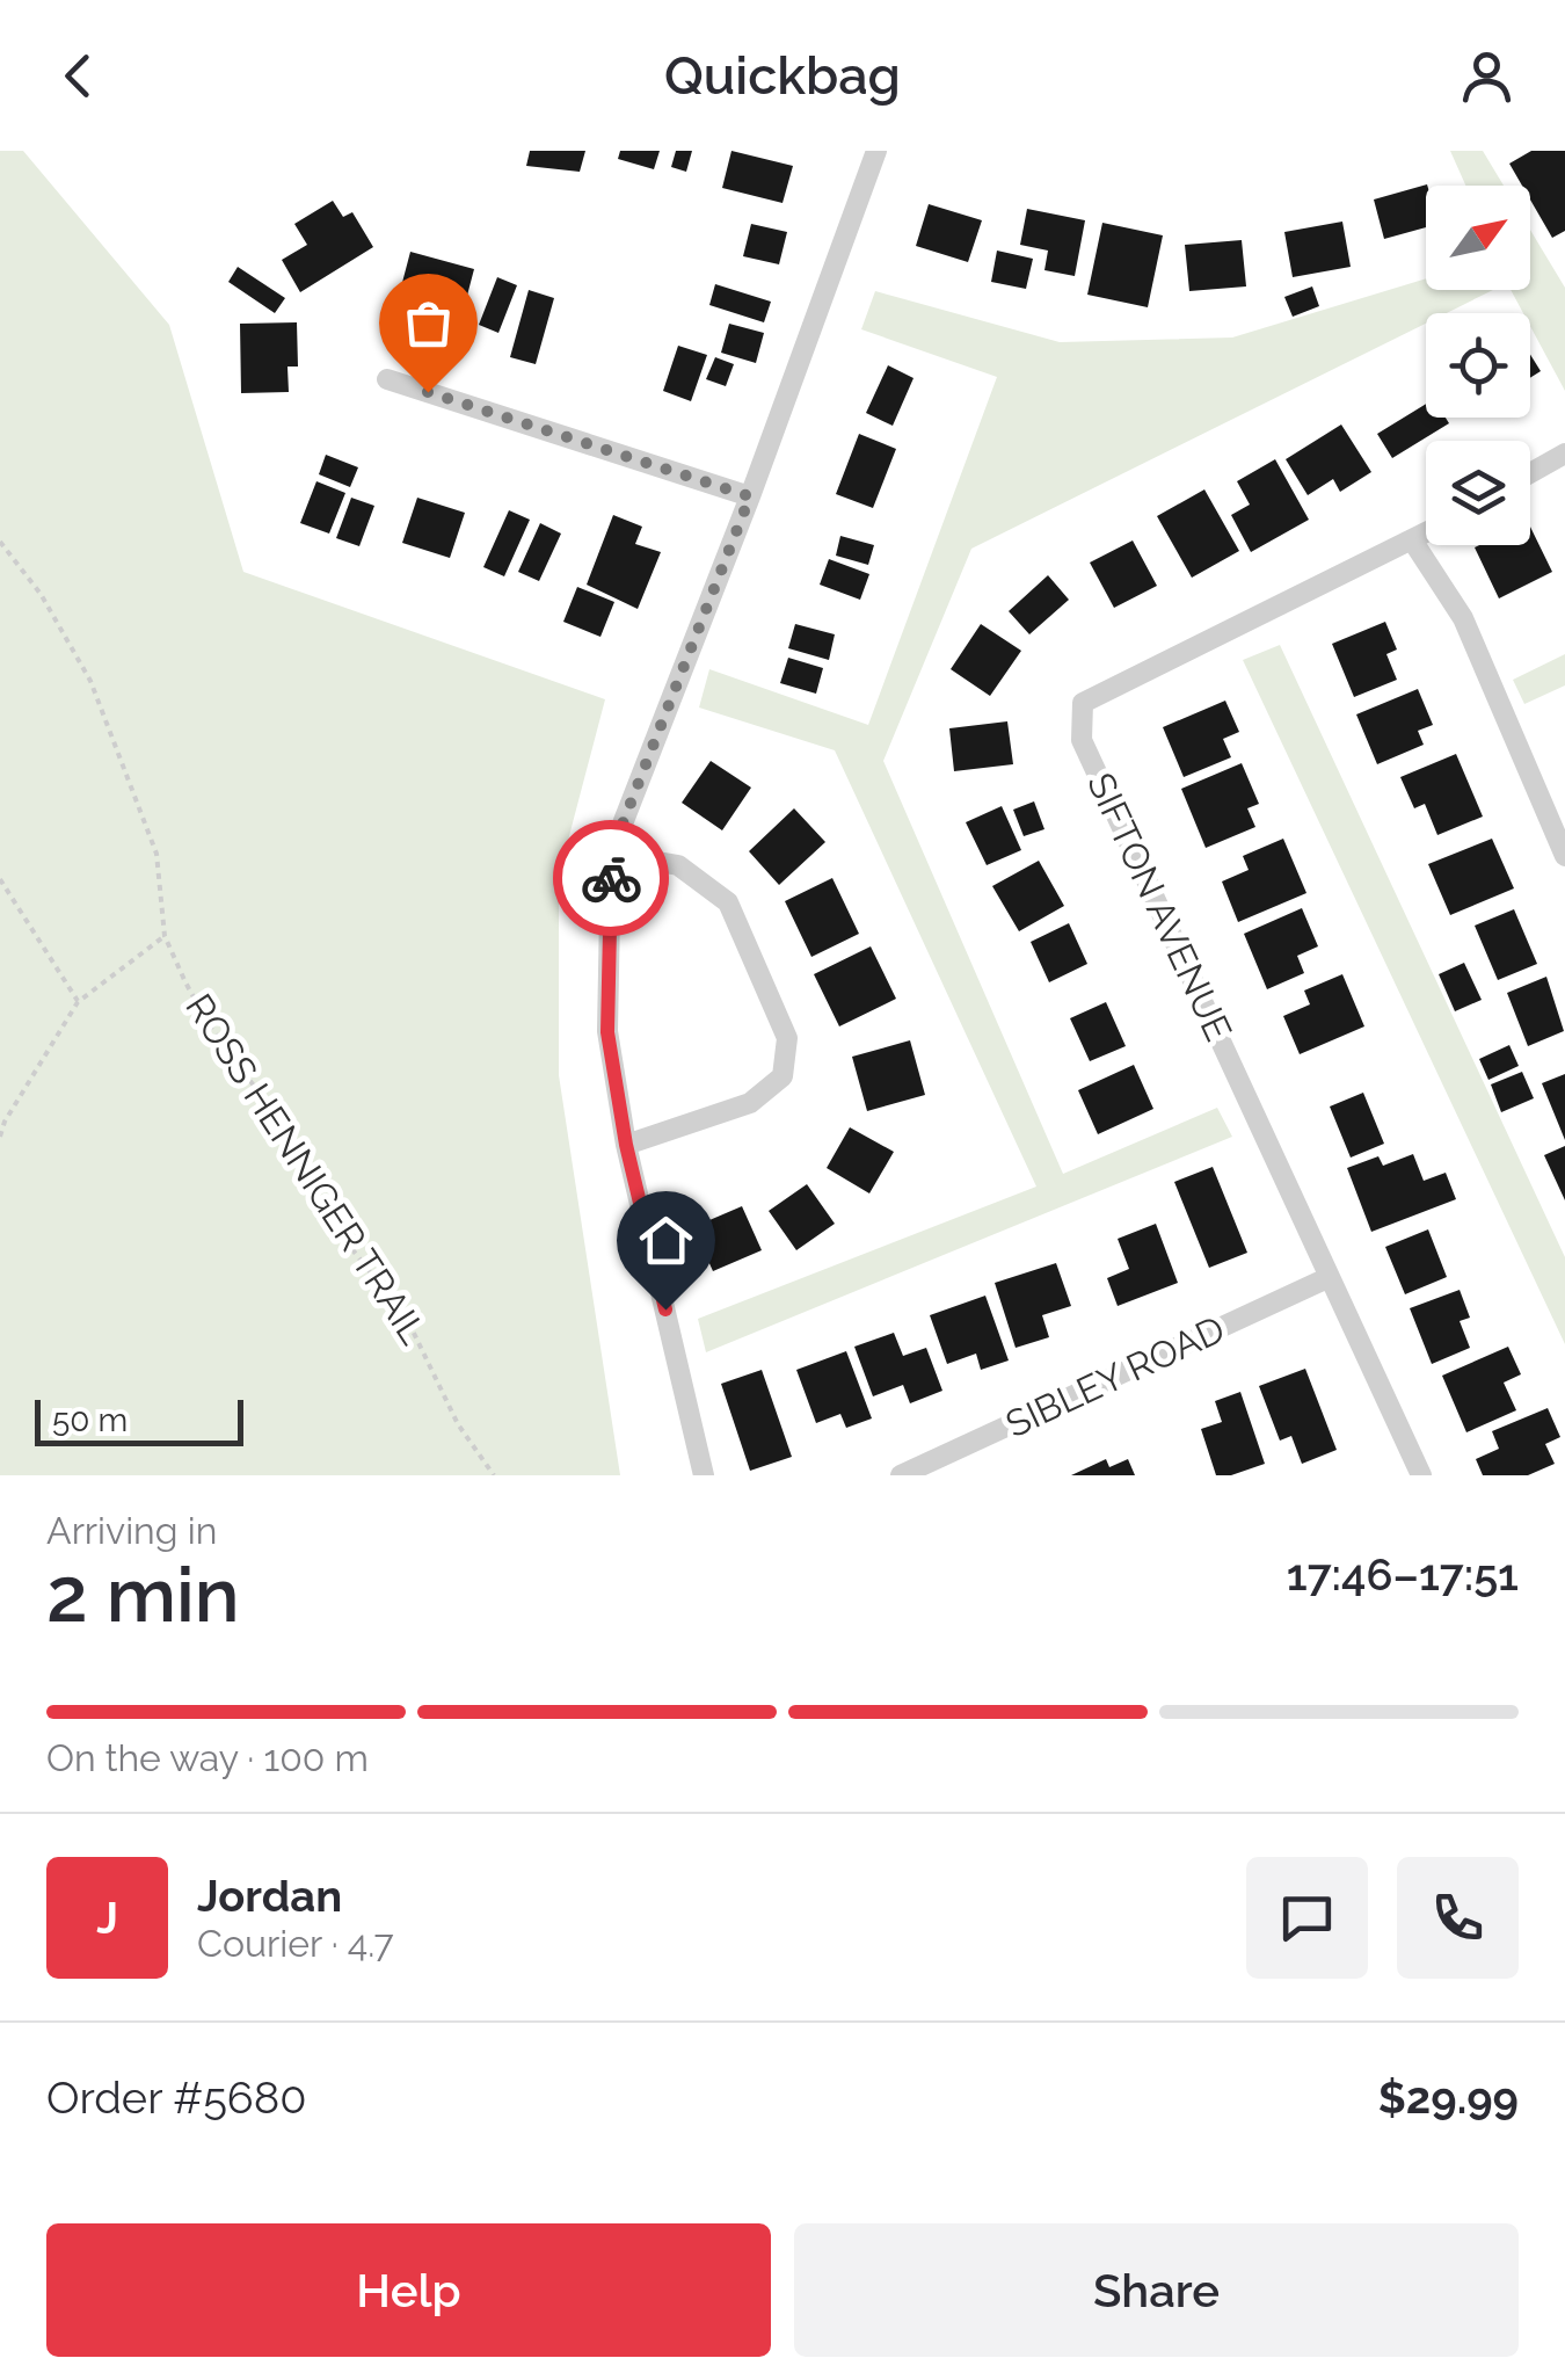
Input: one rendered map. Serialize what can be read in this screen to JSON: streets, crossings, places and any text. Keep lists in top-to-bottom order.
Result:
{
  "streets": {
    "street": ["SIFTON AVENUE", "SIBLEY ROAD"],
    "path": ["ROSS HENNIGER TRAIL"]
  },
  "crossings": [
    ["SIFTON AVENUE", "SIBLEY ROAD"]
  ],
  "scale_bar": "50 m",
  "north": "top right",
  "page": {
    "header": "Quickbag",
    "scale": "50 m",
    "heading": ["2 min", "Arriving in", "17:46–17:51"],
    "panel": [
      "Jordan",
      "Courier · 4.7",
      "Order #5680",
      "$29.99"
    ],
    "bar": "On the way · 100 m",
    "round": "J",
    "buttons": ["Help", "Share"]
  }
}
